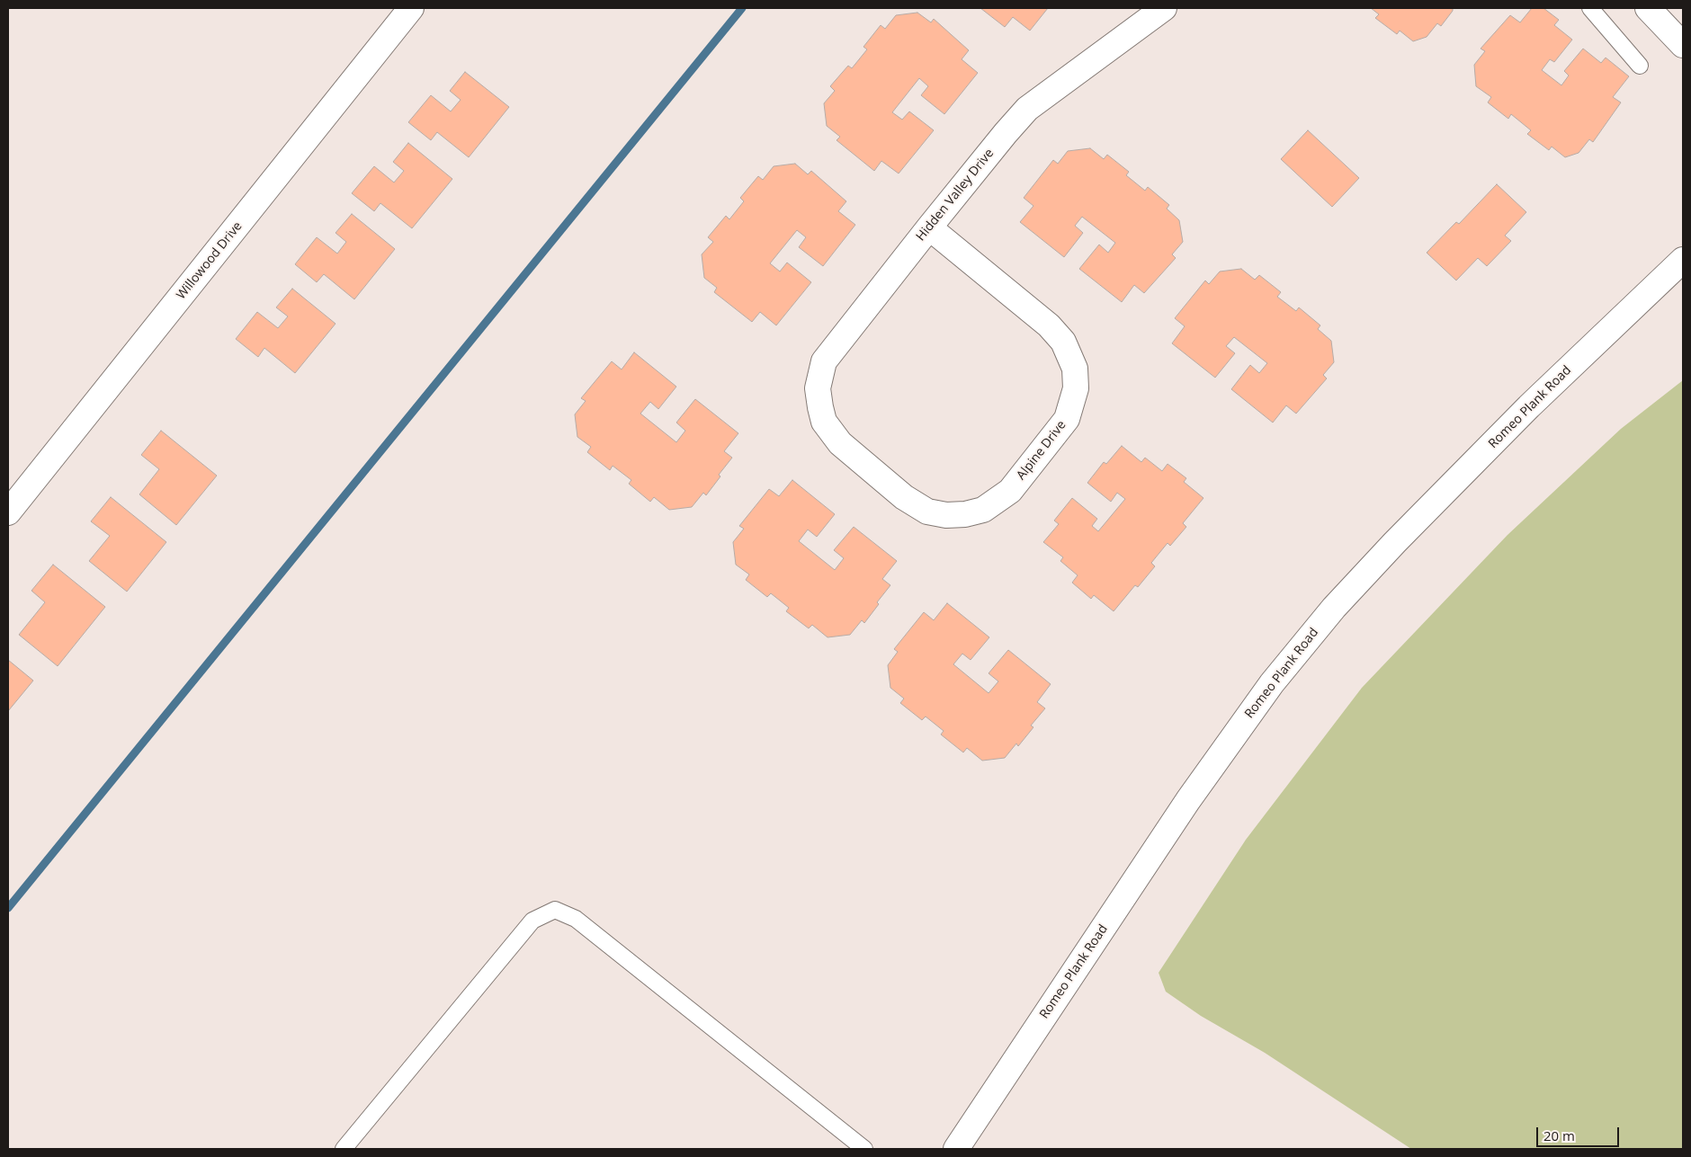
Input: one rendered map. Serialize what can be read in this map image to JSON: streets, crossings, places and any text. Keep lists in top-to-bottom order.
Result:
{
  "streets": {
    "street": [
      "Hidden Valley Drive",
      "Willowood Drive",
      "Romeo Plank Road",
      "Alpine Drive"
    ]
  },
  "crossings": [
    ["Hidden Valley Drive", "Alpine Drive"]
  ],
  "scale_bar": "20 m"
}
